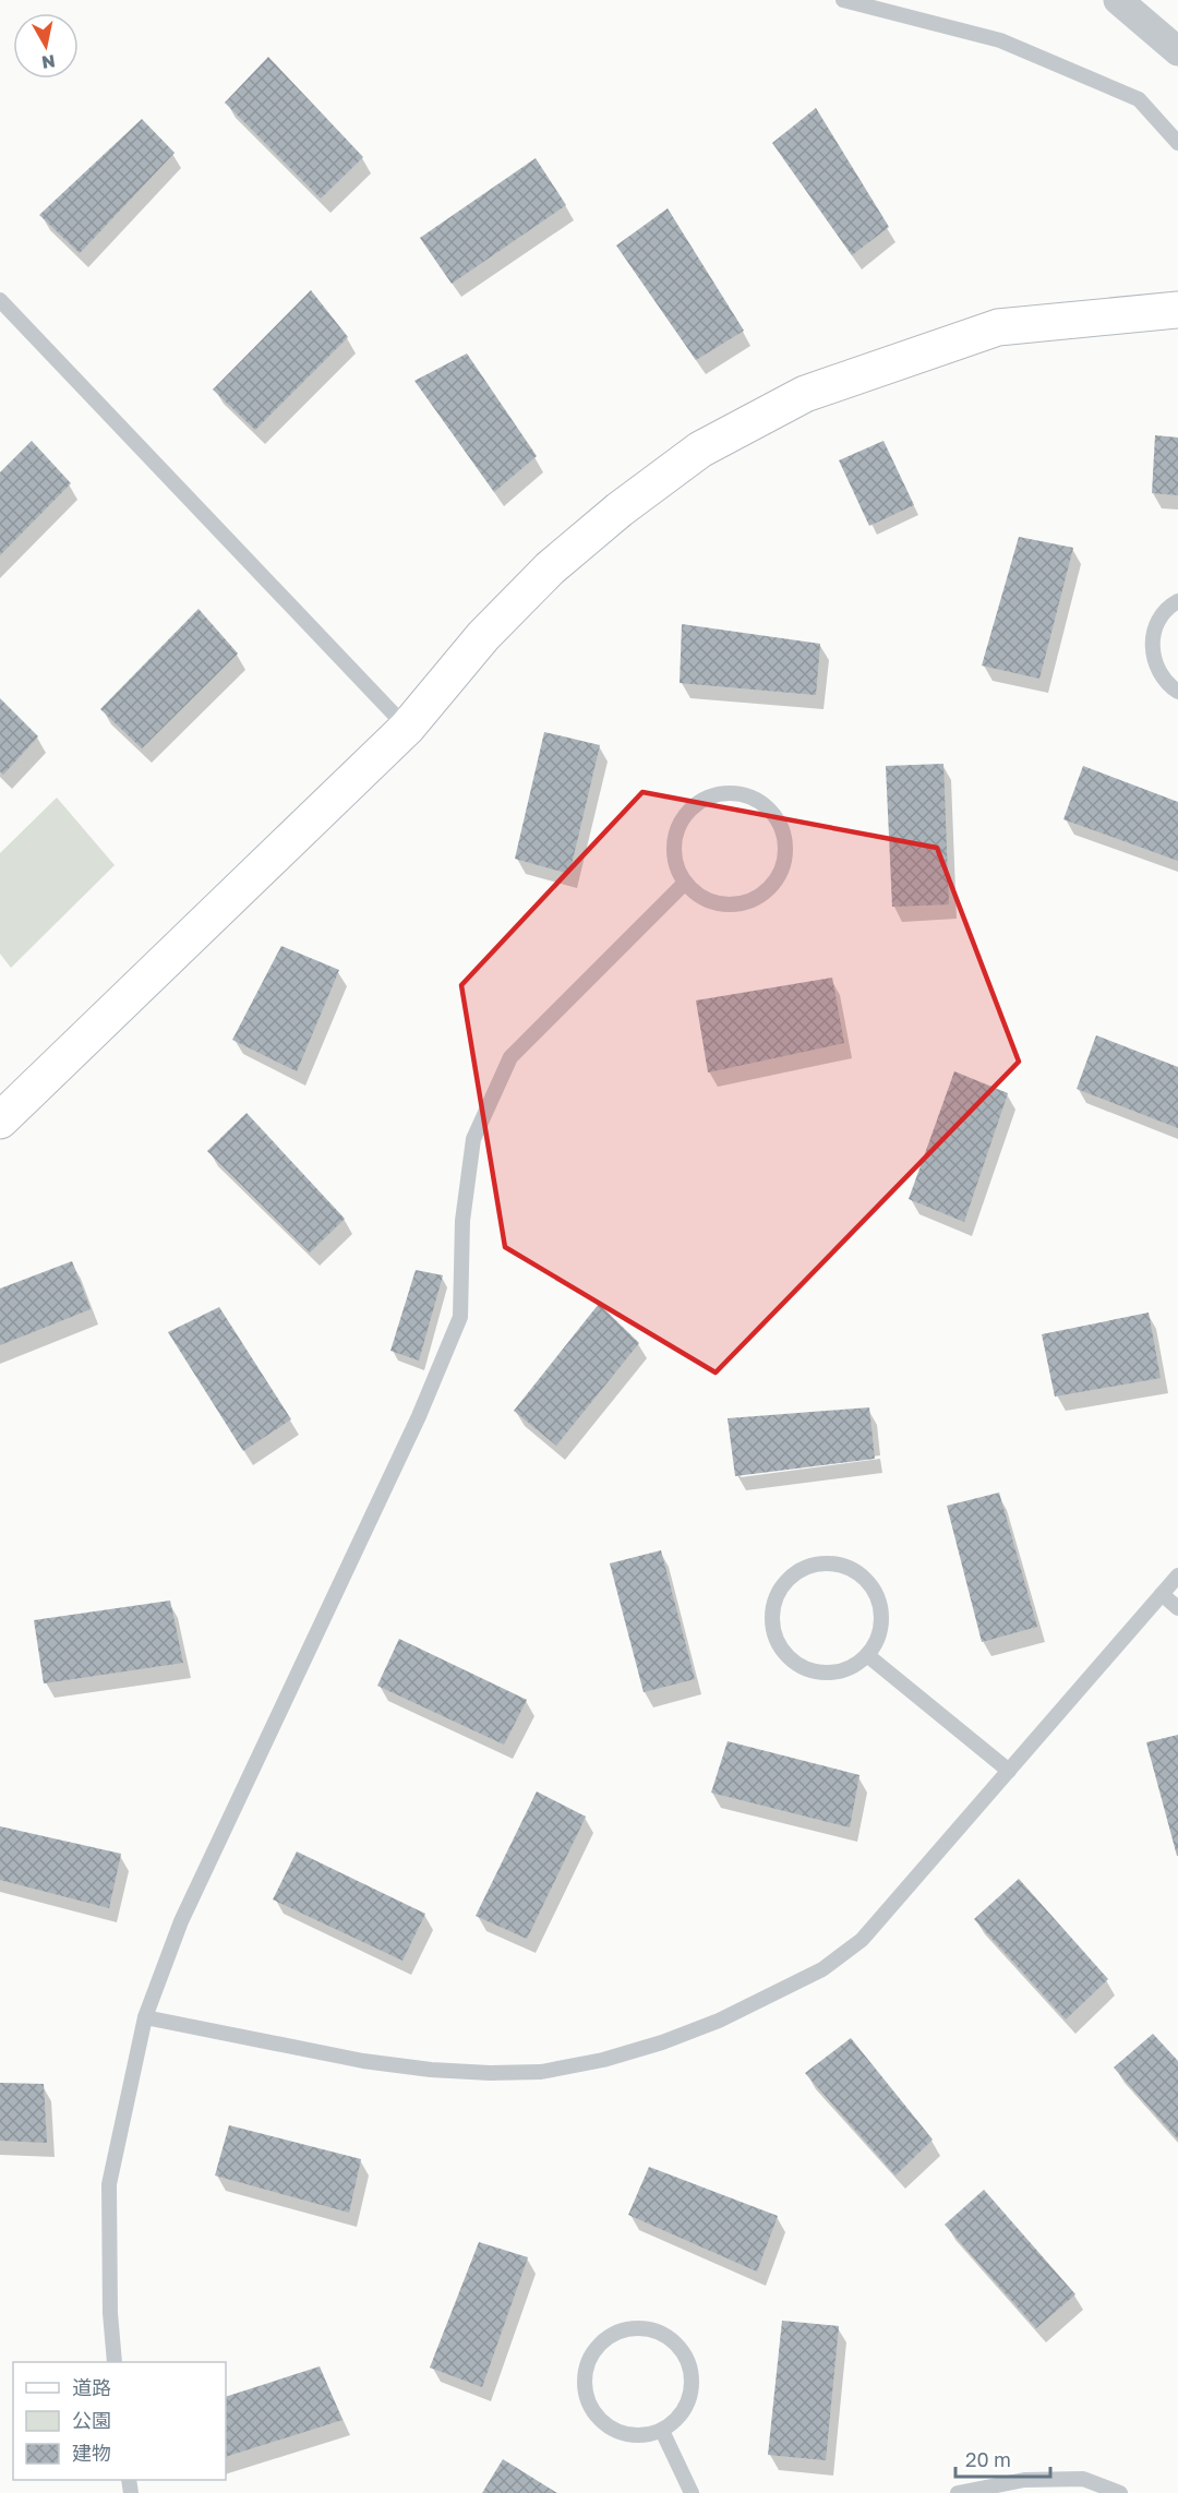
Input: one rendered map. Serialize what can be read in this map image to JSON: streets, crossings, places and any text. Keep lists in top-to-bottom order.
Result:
{
  "legend": ["道路", "公園", "建物"],
  "scale_bar": "20 m",
  "north": "bottom"
}
